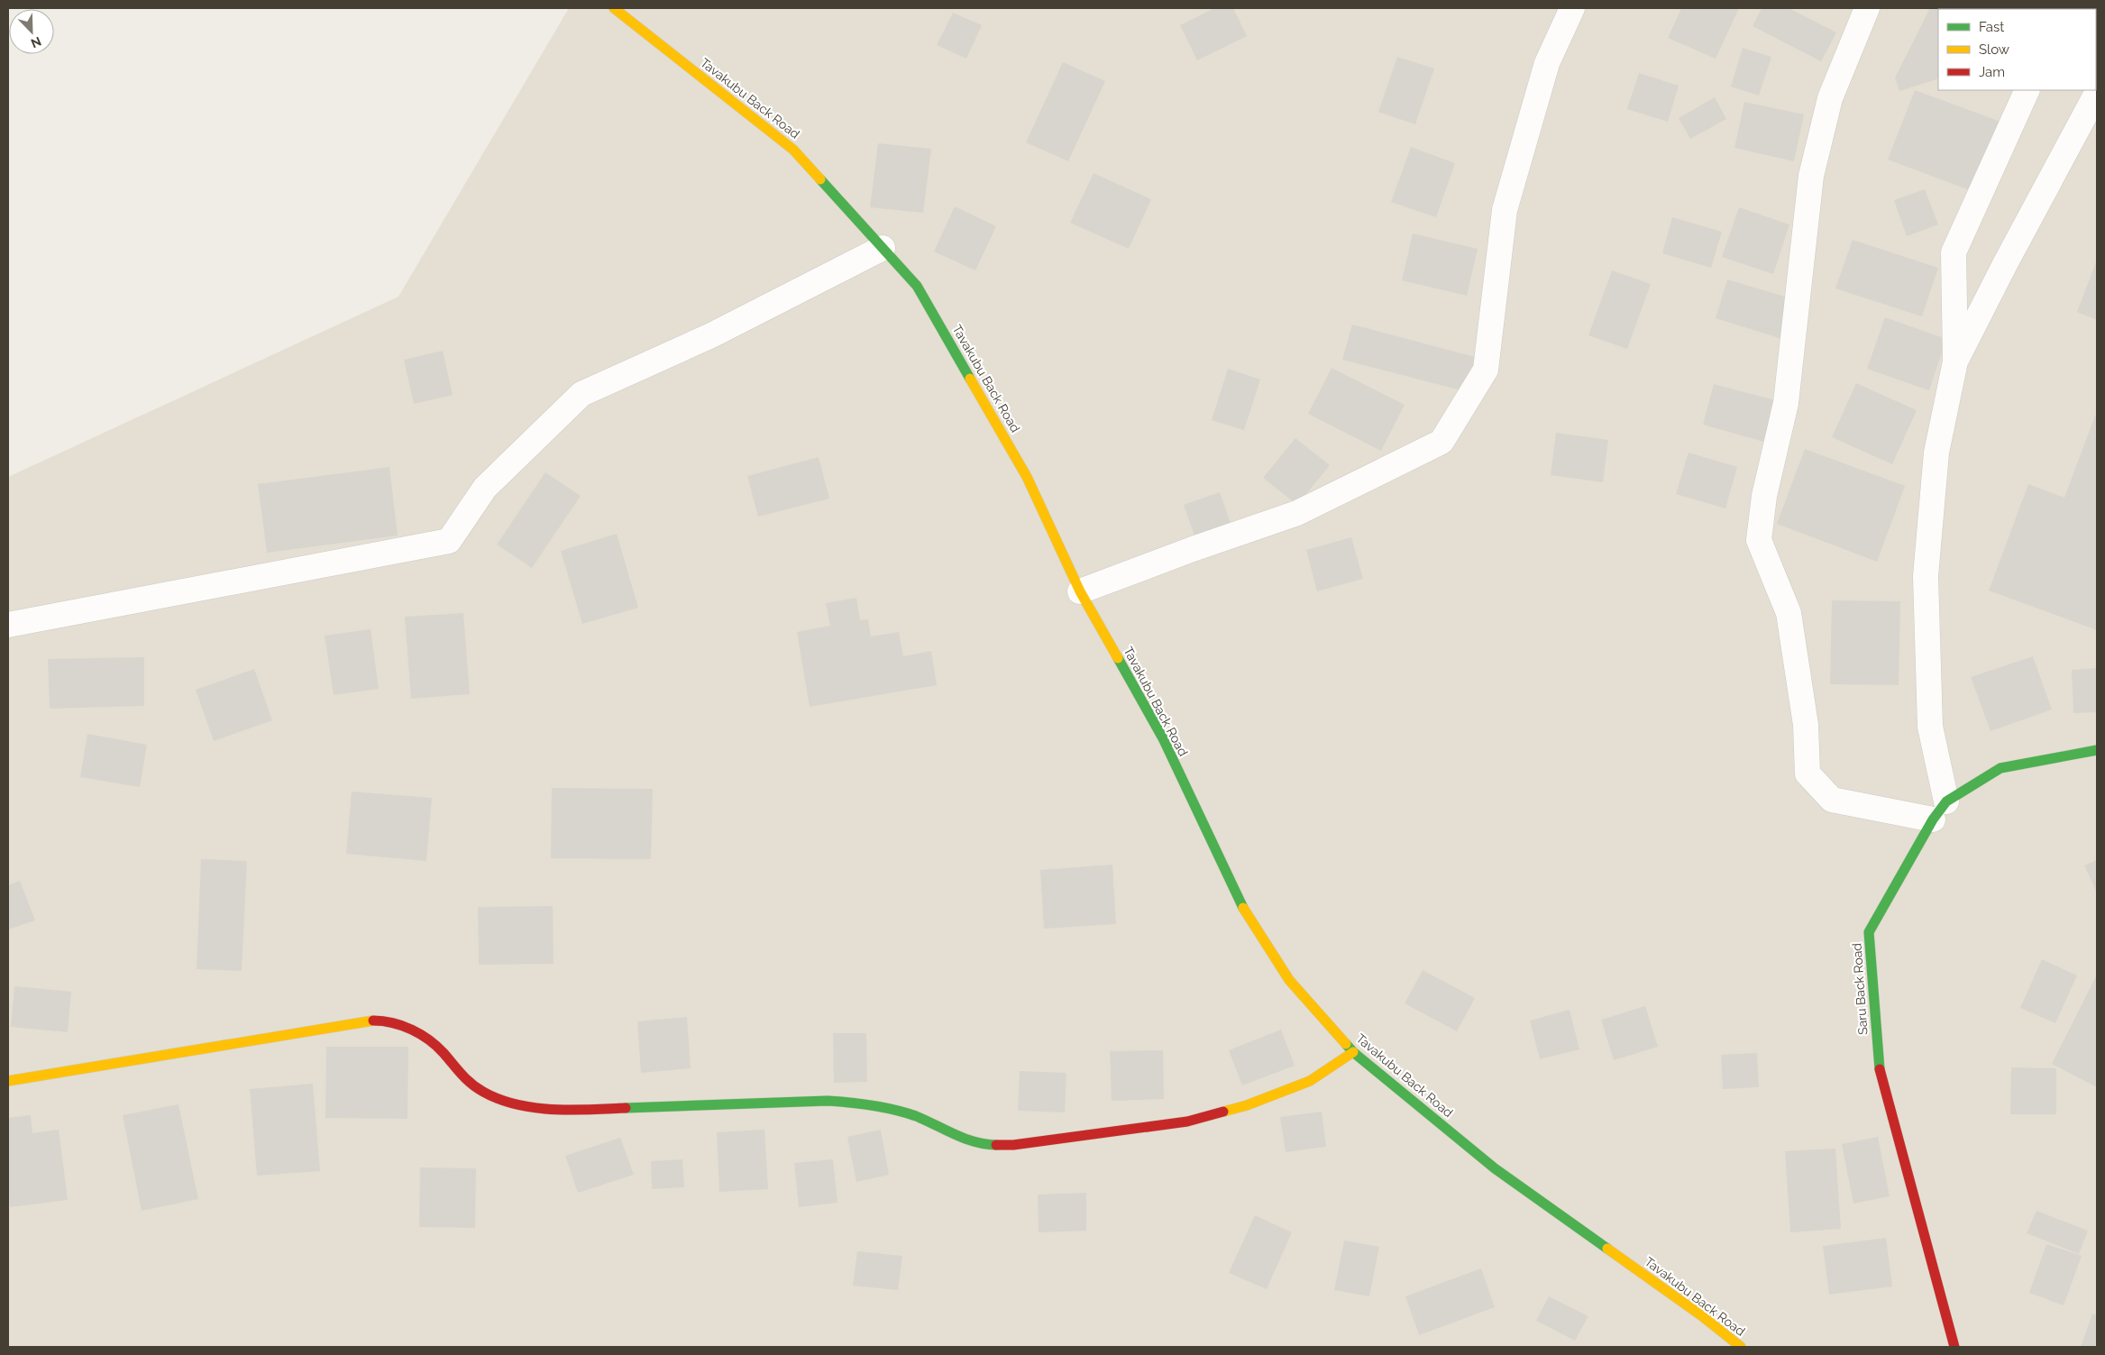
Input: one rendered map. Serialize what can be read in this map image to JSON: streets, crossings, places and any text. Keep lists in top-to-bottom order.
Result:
{
  "streets": {
    "street": ["Tavakubu Back Road", "Saru Back Road"]
  },
  "legend": ["Fast", "Slow", "Jam"],
  "north": "bottom right"
}
